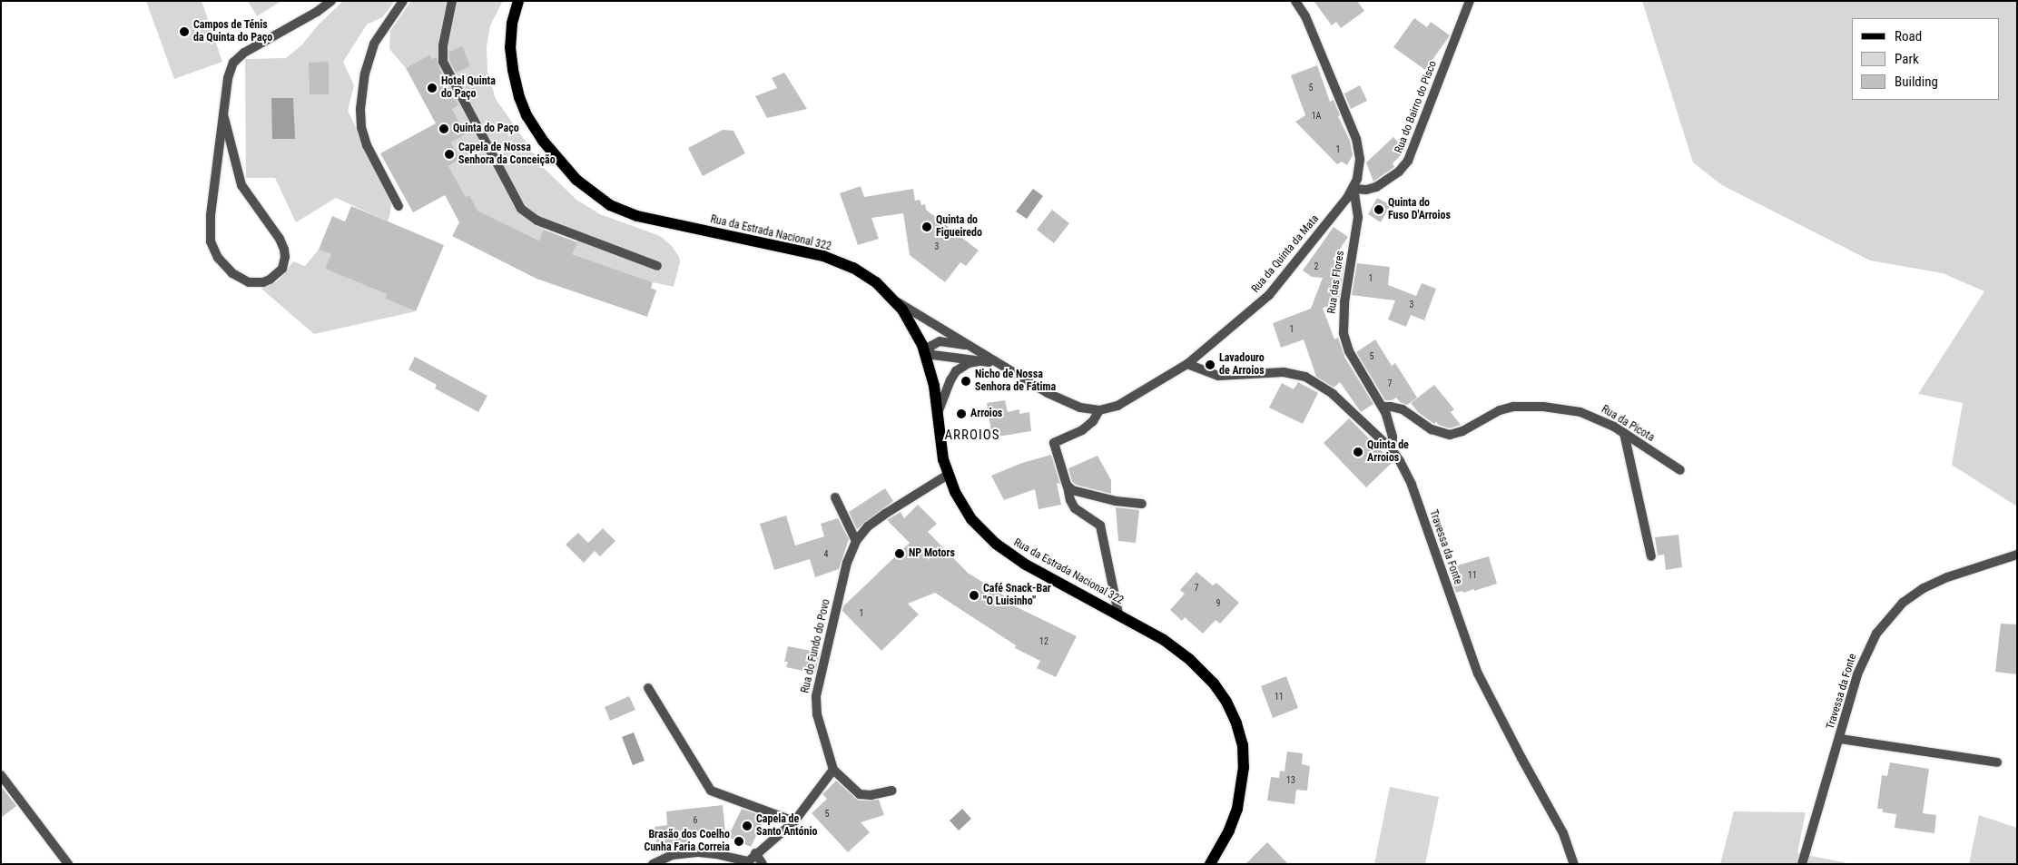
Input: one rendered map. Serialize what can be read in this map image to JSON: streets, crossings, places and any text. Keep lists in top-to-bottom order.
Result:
{
  "streets": {
    "main road": ["Rua da Estrada Nacional 322"],
    "street": [
      "Rua do Bairro do Pisco",
      "Rua da Quinta da Mata",
      "Rua das Flores",
      "Rua da Picota",
      "Travessa da Fonte",
      "Rua do Fundo do Povo"
    ]
  },
  "crossings": [
    ["Rua do Bairro do Pisco", "Rua da Quinta da Mata"],
    ["Rua do Bairro do Pisco", "Rua das Flores"],
    ["Rua da Estrada Nacional 322", "Rua do Fundo do Povo"],
    ["Rua da Quinta da Mata", "Rua das Flores"],
    ["Rua da Quinta da Mata", "Travessa da Fonte"],
    ["Rua das Flores", "Rua da Picota"],
    ["Rua das Flores", "Travessa da Fonte"]
  ],
  "districts": ["ARROIOS"],
  "places": [
    "Campos de Ténis da Quinta do Paço",
    "Hotel Quinta do Paço",
    "Quinta do Paço",
    "Capela de Nossa Senhora da Conceição",
    "Quinta do Fuso D'Arroios",
    "Quinta do Figueiredo",
    "Lavadouro de Arroios",
    "Nicho de Nossa Senhora de Fátima",
    "Arroios",
    "Quinta de Arroios",
    "NP Motors",
    "Café Snack-Bar \"O Luisinho\"",
    "Capela de Santo António",
    "Brasão dos Coelho Cunha Faria Correia"
  ],
  "house_numbers": [
    "5",
    "1A",
    "1",
    "3",
    "2",
    "1",
    "3",
    "1",
    "5",
    "7",
    "4",
    "11",
    "7",
    "9",
    "1",
    "12",
    "11",
    "13",
    "5",
    "6"
  ],
  "legend": ["Road", "Park", "Building"]
}
